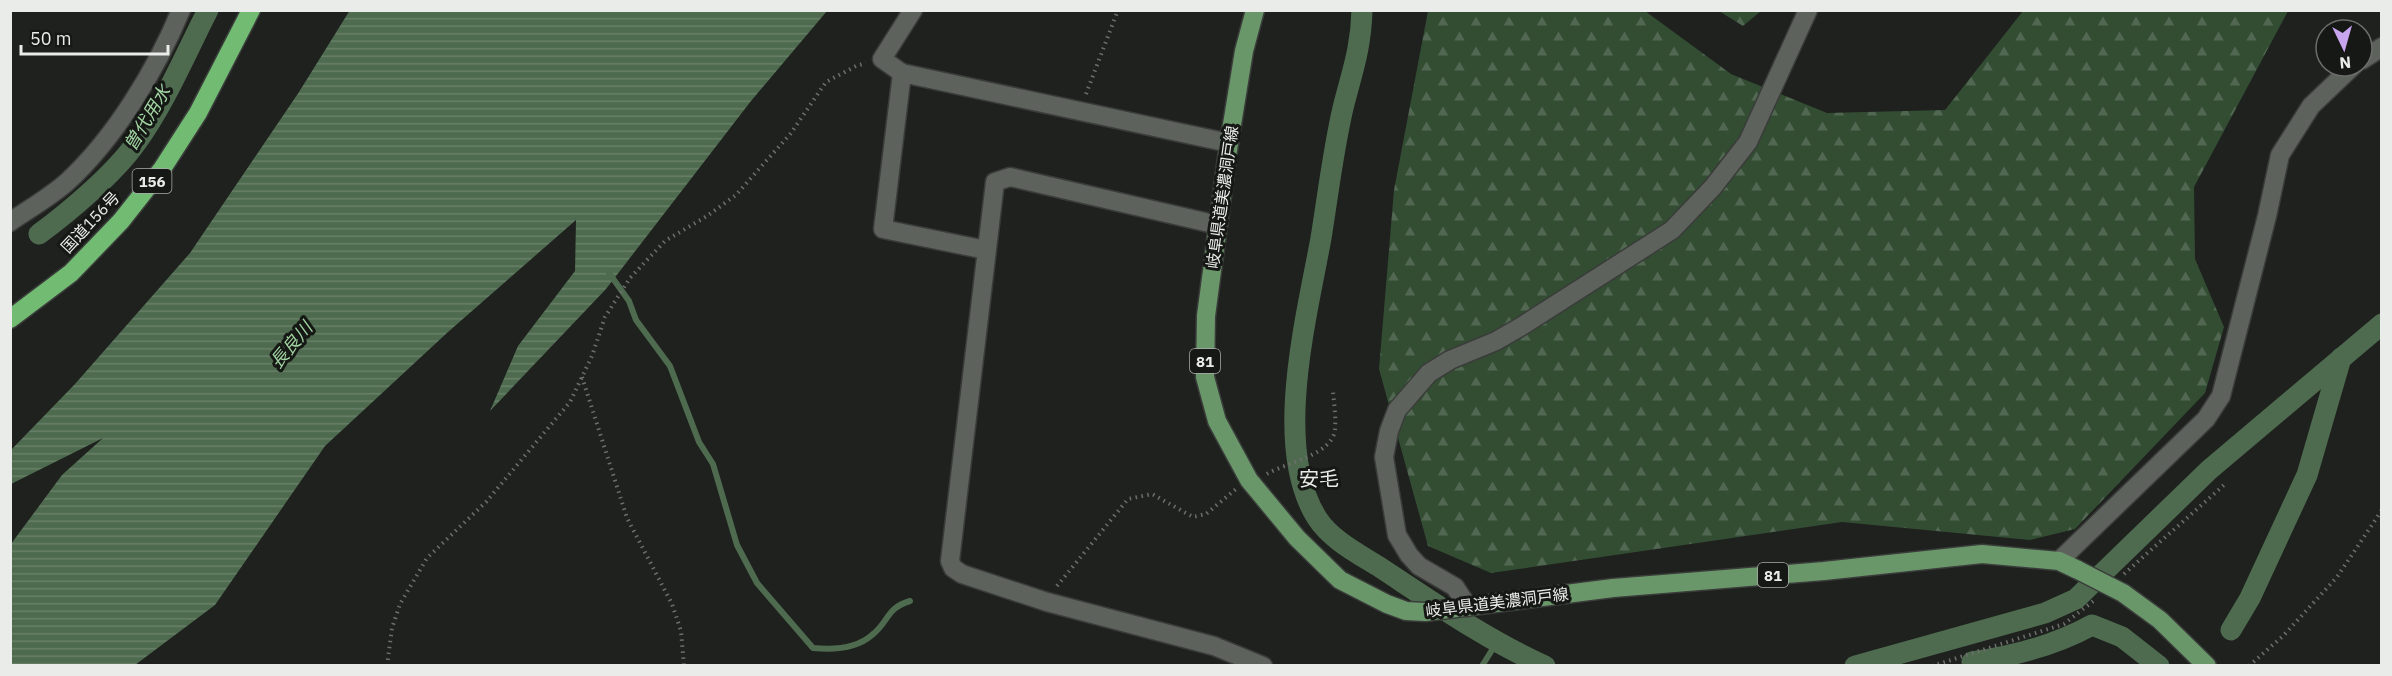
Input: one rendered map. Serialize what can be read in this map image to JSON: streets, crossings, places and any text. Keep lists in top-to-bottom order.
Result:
{
  "streets": {
    "highway": ["156", "国道156号"],
    "main road": ["岐阜県道美濃洞戸線", "81"]
  },
  "districts": ["安毛"],
  "water": ["曽代用水", "長良川"],
  "scale_bar": "50 m",
  "north": "bottom"
}
